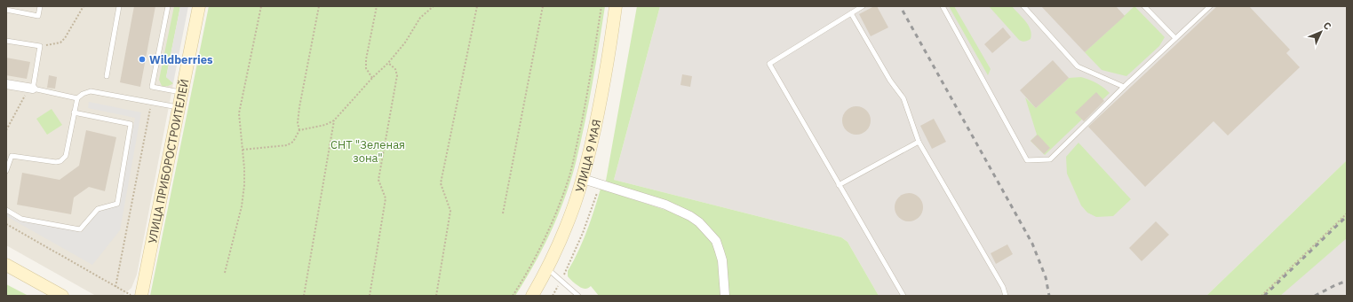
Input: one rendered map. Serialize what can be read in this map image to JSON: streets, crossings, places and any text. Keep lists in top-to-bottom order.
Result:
{
  "streets": {
    "main road": ["УЛИЦА 9 МАЯ", "УЛИЦА ПРИБОРОСТРОИТЕЛЕЙ"]
  },
  "parks": ["СНТ \"Зеленая зона\""],
  "places": ["Wildberries"],
  "north": "top right"
}
